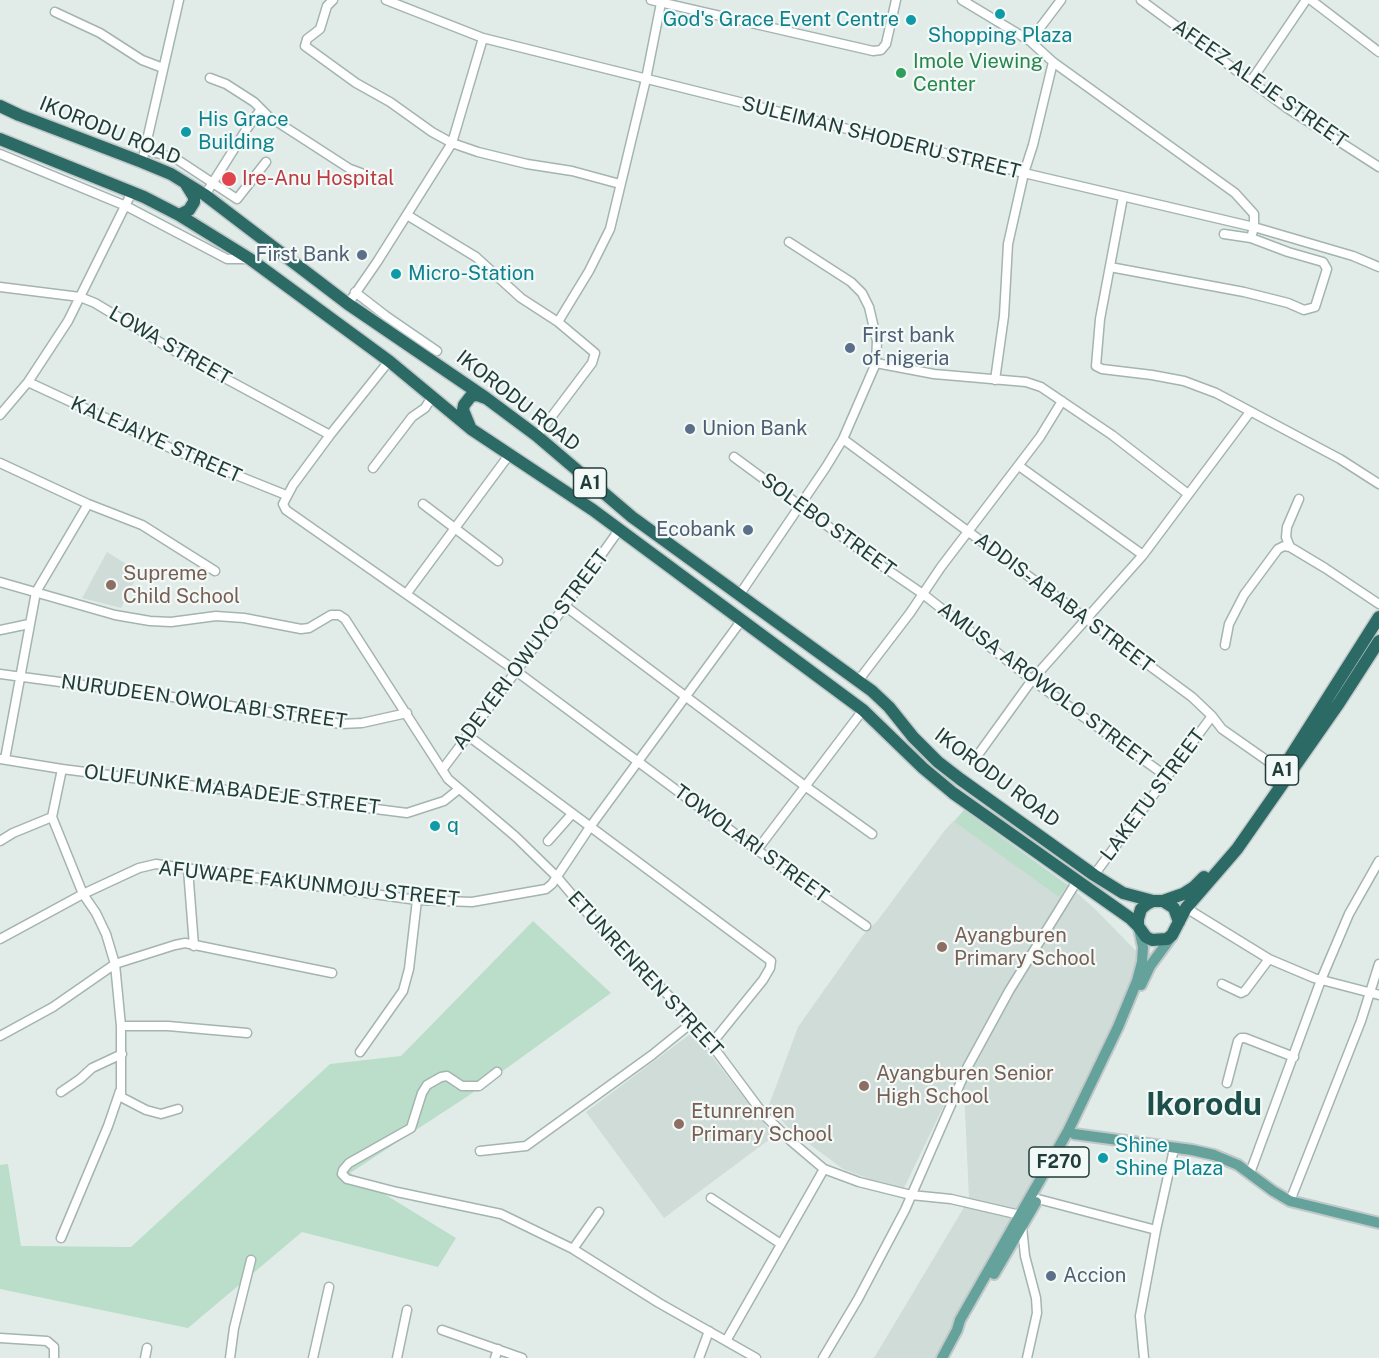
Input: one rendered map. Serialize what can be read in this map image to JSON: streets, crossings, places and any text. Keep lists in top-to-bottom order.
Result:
{
  "streets": {
    "highway": ["IKORODU ROAD", "A1"],
    "main road": ["F270"],
    "street": [
      "AFEEZ ALEJE STREET",
      "SULEIMAN SHODERU STREET",
      "LOWA STREET",
      "KALEJAIYE STREET",
      "SOLEBO STREET",
      "ADDIS-ABABA STREET",
      "ADEYERI OWUYO STREET",
      "AMUSA AROWOLO STREET",
      "NURUDEEN OWOLABI STREET",
      "OLUFUNKE MABADEJE STREET",
      "LAKETU STREET",
      "TOWOLARI STREET",
      "AFUWAPE FAKUNMOJU STREET",
      "ETUNRENREN STREET"
    ]
  },
  "crossings": [
    ["IKORODU ROAD", "A1"],
    ["IKORODU ROAD", "ADEYERI OWUYO STREET"],
    ["IKORODU ROAD", "LAKETU STREET"],
    ["IKORODU ROAD", "F270"],
    ["KALEJAIYE STREET", "TOWOLARI STREET"],
    ["A1", "ADDIS-ABABA STREET"],
    ["A1", "F270"],
    ["SOLEBO STREET", "AMUSA AROWOLO STREET"],
    ["ADDIS-ABABA STREET", "LAKETU STREET"],
    ["ADEYERI OWUYO STREET", "TOWOLARI STREET"],
    ["ADEYERI OWUYO STREET", "ETUNRENREN STREET"],
    ["AMUSA AROWOLO STREET", "LAKETU STREET"],
    ["NURUDEEN OWOLABI STREET", "ETUNRENREN STREET"],
    ["OLUFUNKE MABADEJE STREET", "ETUNRENREN STREET"],
    ["AFUWAPE FAKUNMOJU STREET", "ETUNRENREN STREET"],
    ["ETUNRENREN STREET", "F270"]
  ],
  "districts": ["Ikorodu"],
  "places": [
    "Shopping Plaza",
    "God's Grace Event Centre",
    "Imole Viewing Center",
    "His Grace Building",
    "Ire-Anu Hospital",
    "First Bank",
    "Micro-Station",
    "First bank of nigeria",
    "Union Bank",
    "Ecobank",
    "Supreme Child School",
    "q",
    "Ayangburen Primary School",
    "Ayangburen Senior High School",
    "Etunrenren Primary School",
    "Shine Shine Plaza",
    "Accion"
  ]
}
